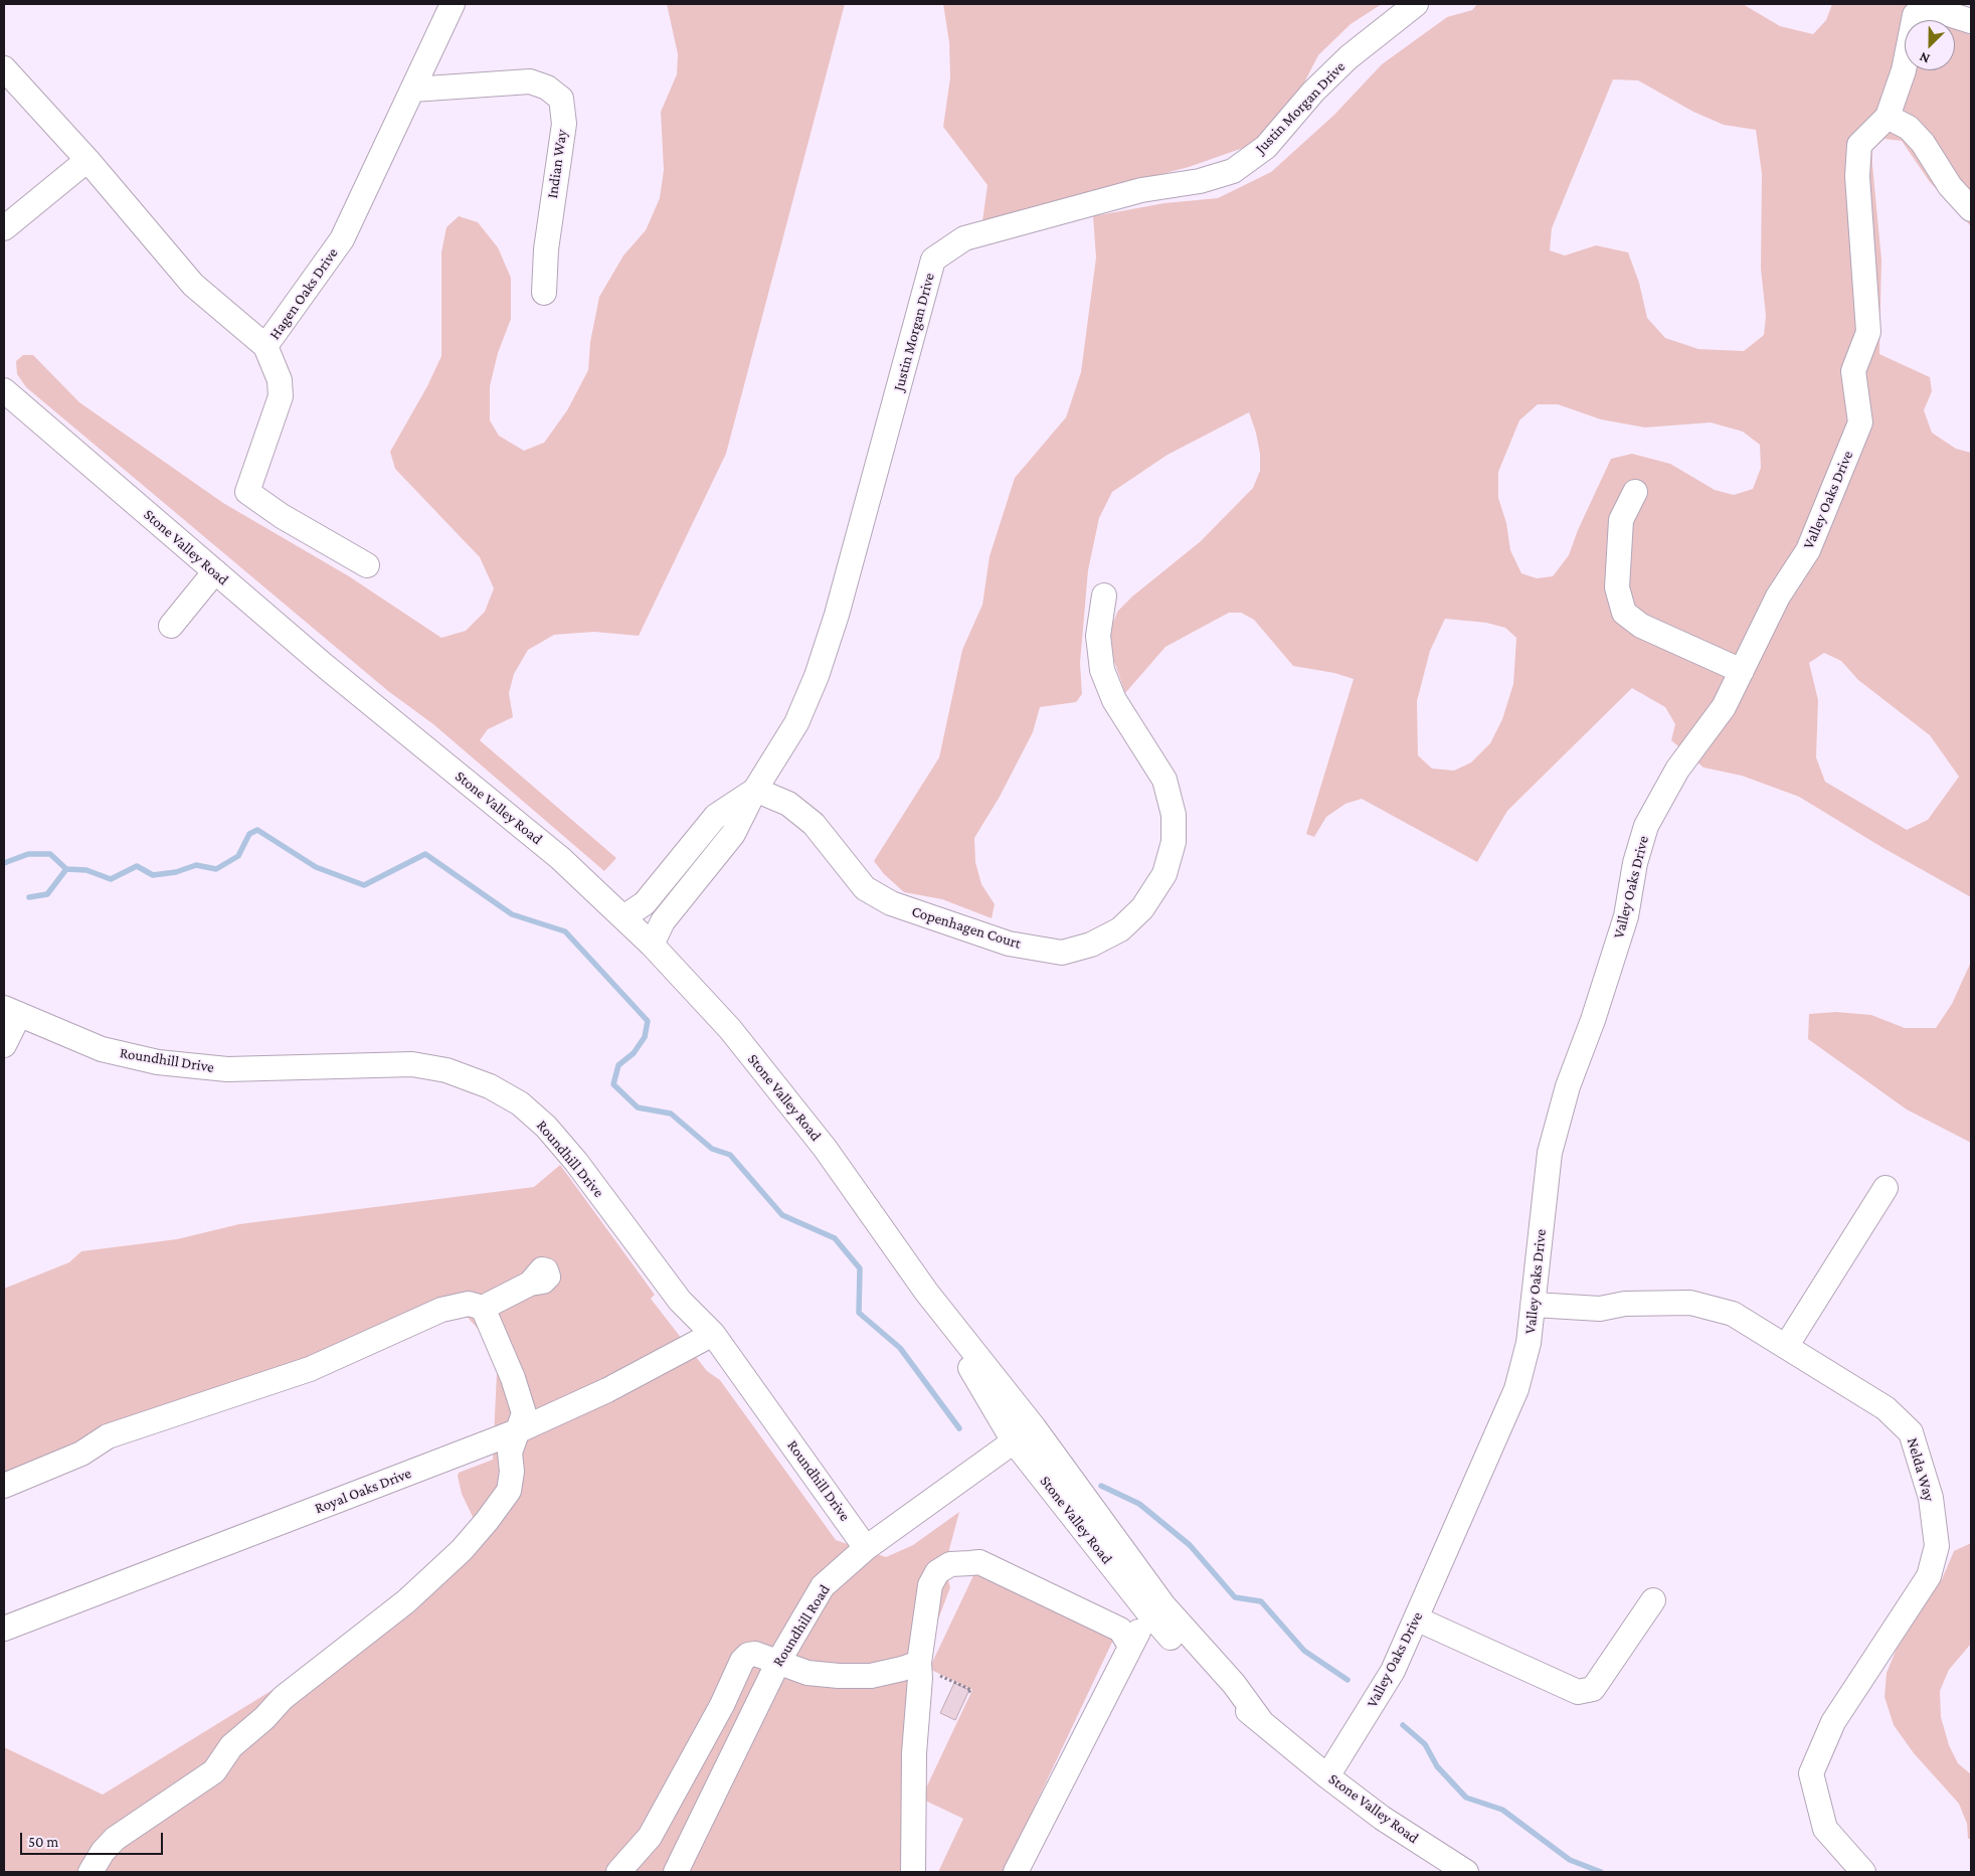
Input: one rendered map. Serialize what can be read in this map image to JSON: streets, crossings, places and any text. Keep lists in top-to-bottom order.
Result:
{
  "streets": {
    "street": [
      "Justin Morgan Drive",
      "Indian Way",
      "Hagen Oaks Drive",
      "Valley Oaks Drive",
      "Stone Valley Road",
      "Copenhagen Court",
      "Roundhill Drive",
      "Nelda Way",
      "Royal Oaks Drive",
      "Roundhill Road"
    ]
  },
  "crossings": [
    ["Justin Morgan Drive", "Stone Valley Road"],
    ["Justin Morgan Drive", "Copenhagen Court"],
    ["Indian Way", "Hagen Oaks Drive"],
    ["Valley Oaks Drive", "Stone Valley Road"],
    ["Valley Oaks Drive", "Nelda Way"],
    ["Stone Valley Road", "Roundhill Road"],
    ["Roundhill Drive", "Royal Oaks Drive"],
    ["Roundhill Drive", "Roundhill Road"]
  ],
  "scale_bar": "50 m",
  "north": "bottom left"
}
